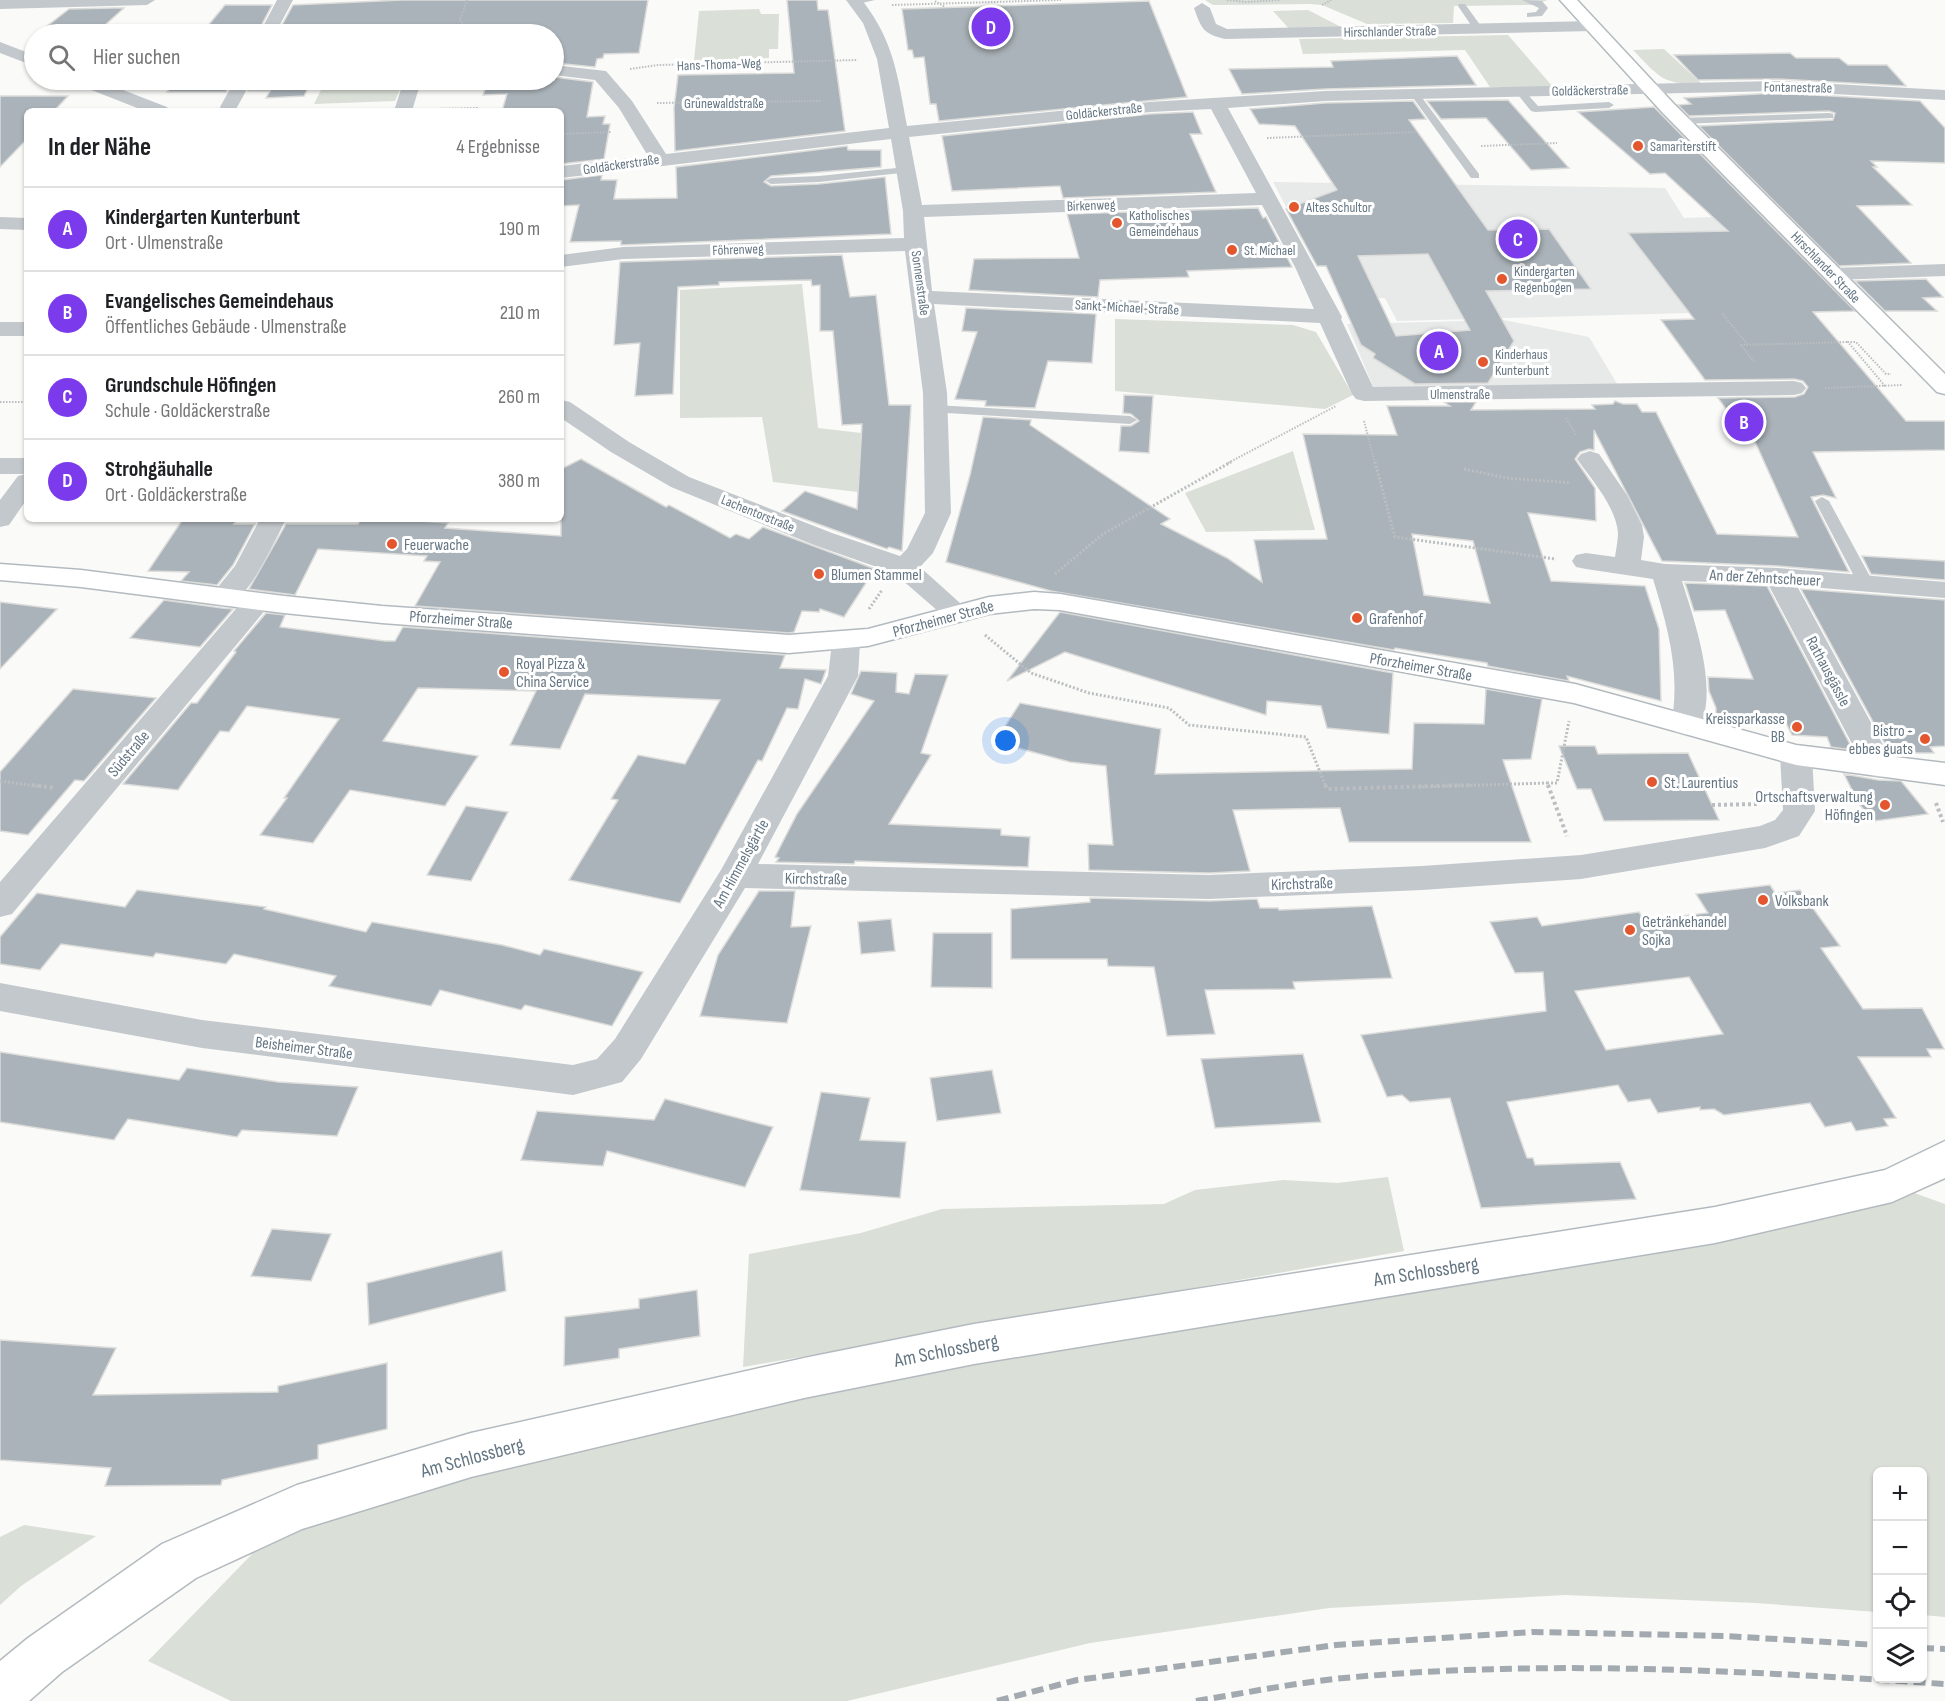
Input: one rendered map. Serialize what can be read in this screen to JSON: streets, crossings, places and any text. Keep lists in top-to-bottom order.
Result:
{
  "streets": {
    "main road": ["Hirschlander Straße", "Pforzheimer Straße", "Am Schlossberg"],
    "street": [
      "Fontanestraße",
      "Goldäckerstraße",
      "Birkenweg",
      "Föhrenweg",
      "Sonnenstraße",
      "Sankt-Michael-Straße",
      "Ulmenstraße",
      "Lachentorstraße",
      "An der Zehntscheuer",
      "Rathausgässle",
      "Südstraße",
      "Am Himmelsgärtle",
      "Kirchstraße",
      "Beisheimer Straße"
    ],
    "path": ["Hans-Thoma-Weg", "Grünewaldstraße"]
  },
  "crossings": [
    ["Hirschlander Straße", "Fontanestraße"],
    ["Hirschlander Straße", "Goldäckerstraße"],
    ["Hans-Thoma-Weg", "Sonnenstraße"],
    ["Fontanestraße", "Goldäckerstraße"],
    ["Goldäckerstraße", "Sonnenstraße"],
    ["Birkenweg", "Sonnenstraße"],
    ["Föhrenweg", "Sonnenstraße"],
    ["Sonnenstraße", "Sankt-Michael-Straße"],
    ["Sonnenstraße", "Lachentorstraße"],
    ["Lachentorstraße", "Pforzheimer Straße"],
    ["An der Zehntscheuer", "Rathausgässle"],
    ["Pforzheimer Straße", "Rathausgässle"],
    ["Pforzheimer Straße", "Südstraße"],
    ["Pforzheimer Straße", "Am Himmelsgärtle"],
    ["Pforzheimer Straße", "Kirchstraße"],
    ["Am Himmelsgärtle", "Kirchstraße"],
    ["Am Himmelsgärtle", "Beisheimer Straße"]
  ],
  "places": [
    "Samariterstift",
    "Altes Schultor",
    "Katholisches Gemeindehaus",
    "St. Michael",
    "Kindergarten Regenbogen",
    "Kinderhaus Kunterbunt",
    "Feuerwache",
    "Blumen Stammel",
    "Grafenhof",
    "Royal Pizza & China Service",
    "Kreissparkasse BB",
    "Bistro - ebbes guats",
    "St. Laurentius",
    "Ortschaftsverwaltung Höfingen",
    "Volksbank",
    "Getränkehandel Sojka"
  ],
  "page": {
    "pins": [
      "D",
      "C",
      "A",
      "B"
    ],
    "search": "Hier suchen",
    "heading": ["In der Nähe", "4 Ergebnisse"],
    "list": [
      {
        "mark": "A",
        "name": "Kindergarten Kunterbunt",
        "note": "Ort · Ulmenstraße",
        "value": "190 m"
      },
      {
        "mark": "B",
        "name": "Evangelisches Gemeindehaus",
        "note": "Öffentliches Gebäude · Ulmenstraße",
        "value": "210 m"
      },
      {
        "mark": "C",
        "name": "Grundschule Höfingen",
        "note": "Schule · Goldäckerstraße",
        "value": "260 m"
      },
      {
        "mark": "D",
        "name": "Strohgäuhalle",
        "note": "Ort · Goldäckerstraße",
        "value": "380 m"
      }
    ],
    "map_buttons": ["+", "−"]
  }
}
